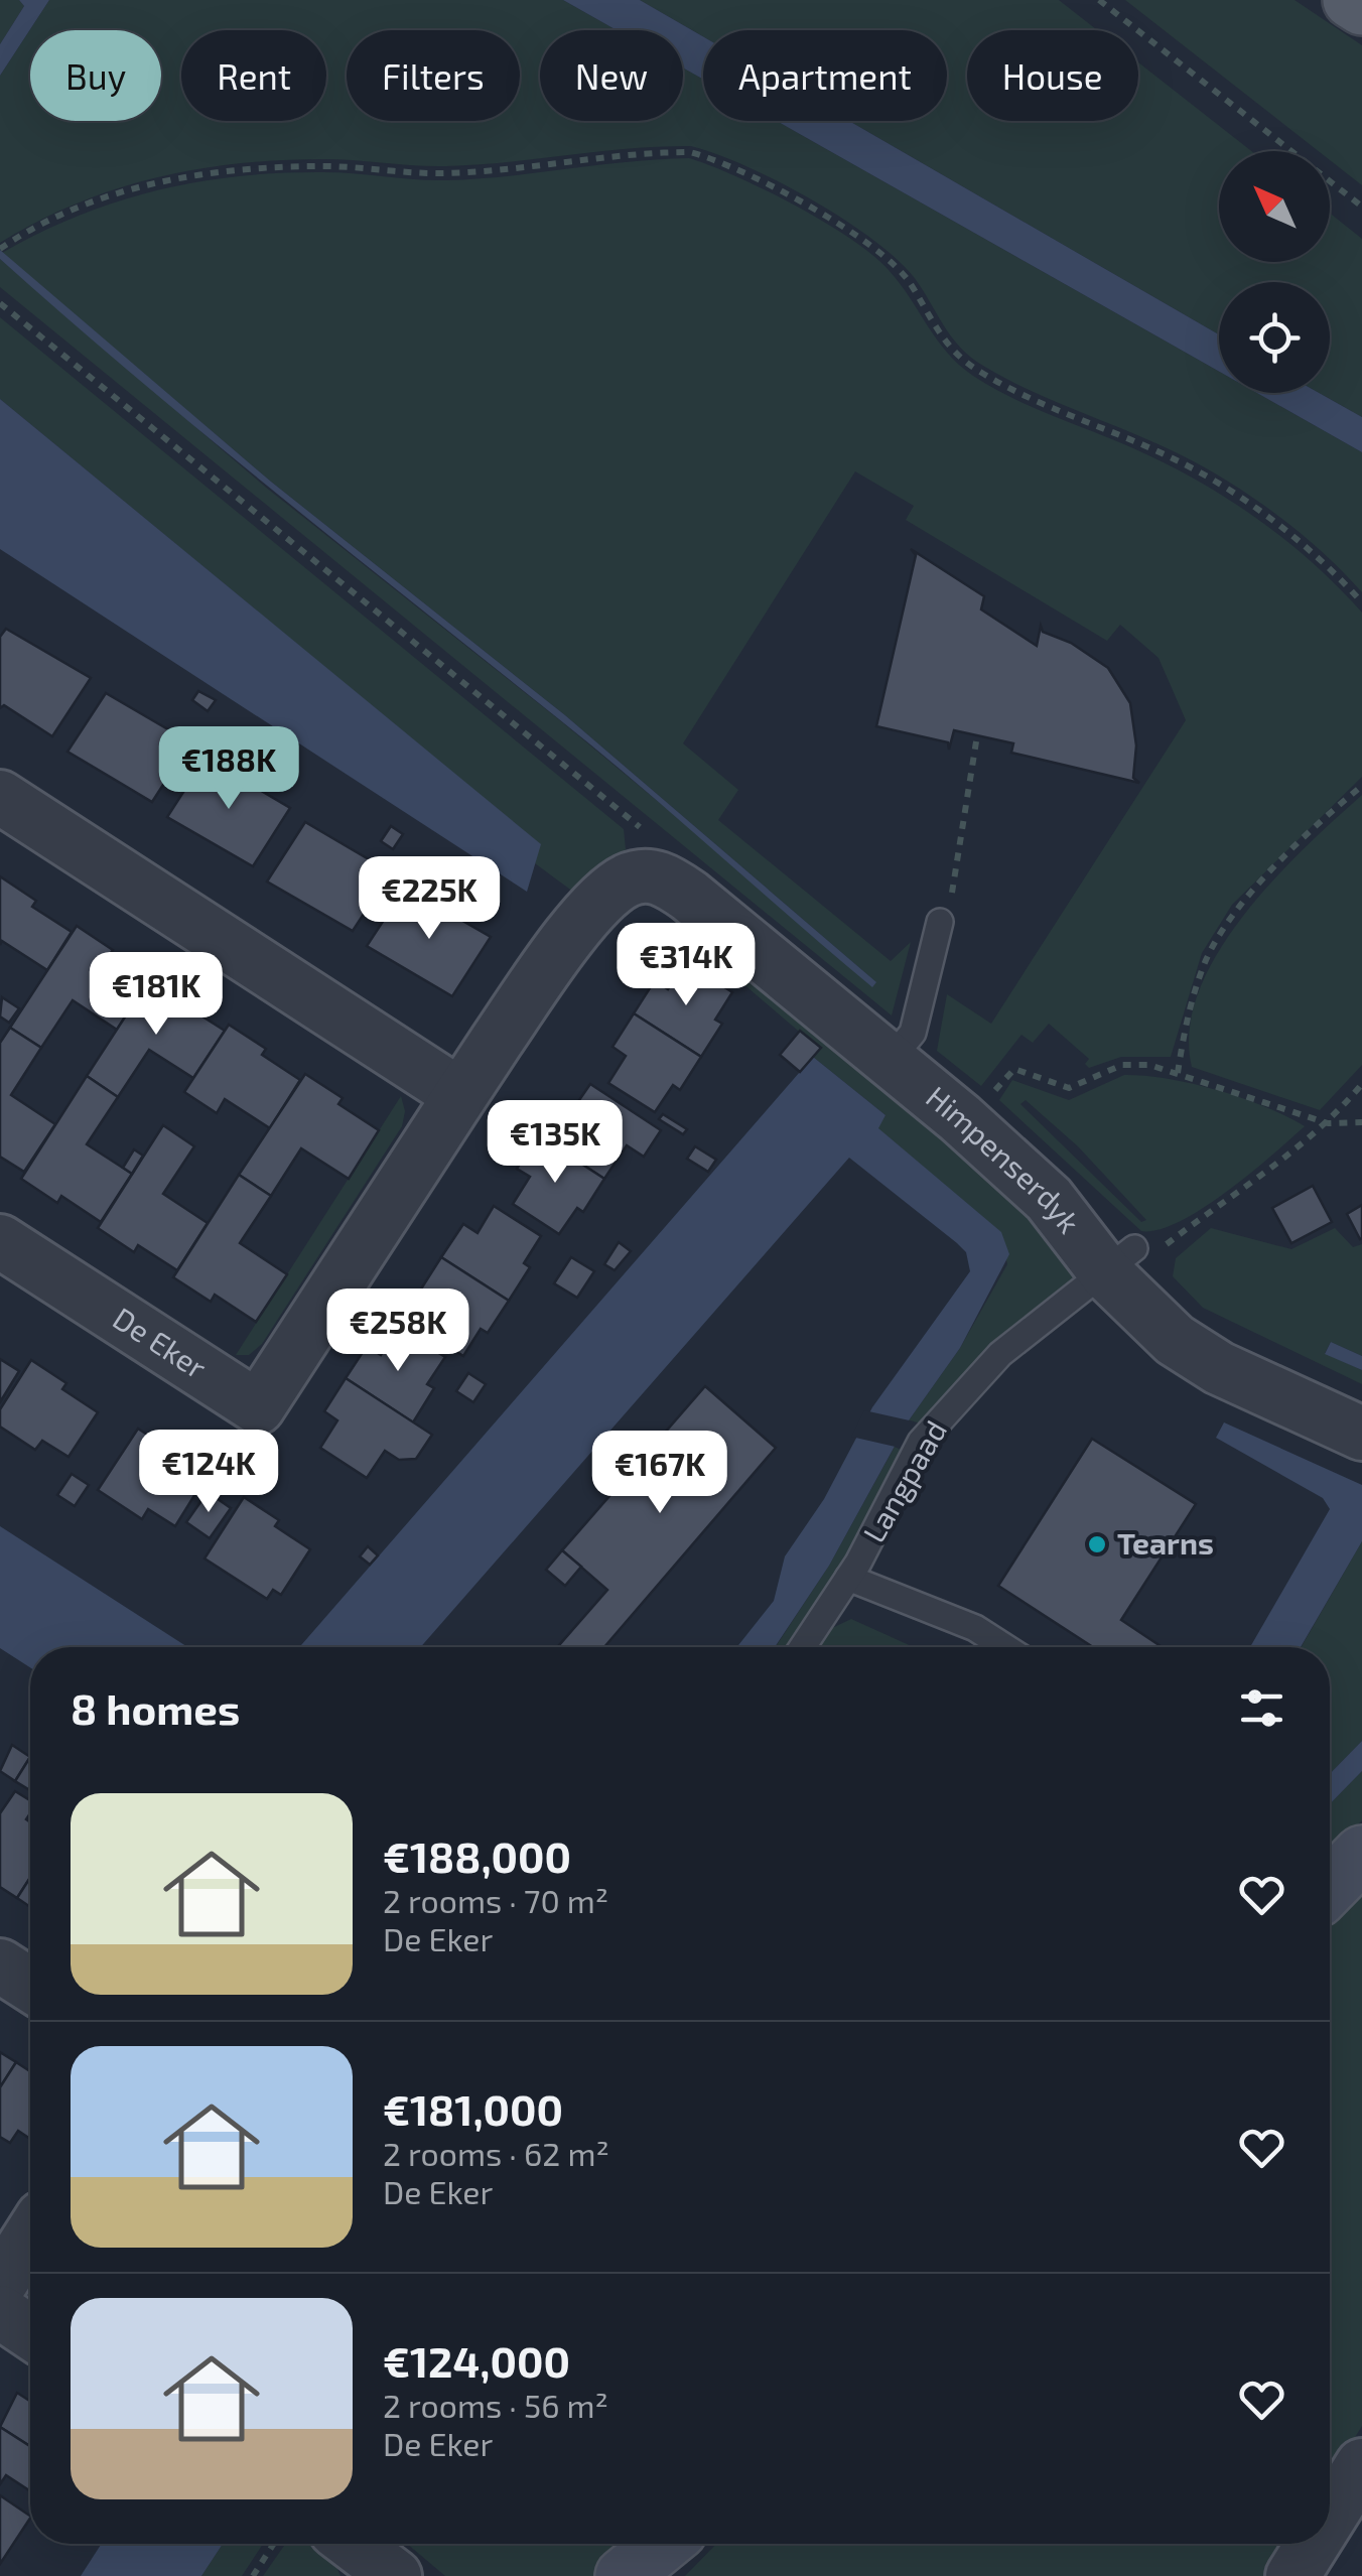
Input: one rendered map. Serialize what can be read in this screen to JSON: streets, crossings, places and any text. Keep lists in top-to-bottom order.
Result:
{
  "streets": {
    "street": ["Himpenserdyk", "De Eker"],
    "lane": ["Langpaad"]
  },
  "crossings": [
    ["Himpenserdyk", "De Eker"],
    ["Himpenserdyk", "Langpaad"]
  ],
  "places": ["Tearns"],
  "north": "top left",
  "page": {
    "chip": [
      "Buy",
      "Rent",
      "Filters",
      "New",
      "Apartment",
      "House"
    ],
    "price": [
      "€188K",
      "€225K",
      "€314K",
      "€181K",
      "€135K",
      "€258K",
      "€124K",
      "€167K"
    ],
    "heading": "8 homes",
    "list": [
      {
        "name": "€188,000",
        "note": "2 rooms · 70 m² · De Eker"
      },
      {
        "name": "€181,000",
        "note": "2 rooms · 62 m² · De Eker"
      },
      {
        "name": "€124,000",
        "note": "2 rooms · 56 m² · De Eker"
      }
    ]
  }
}
